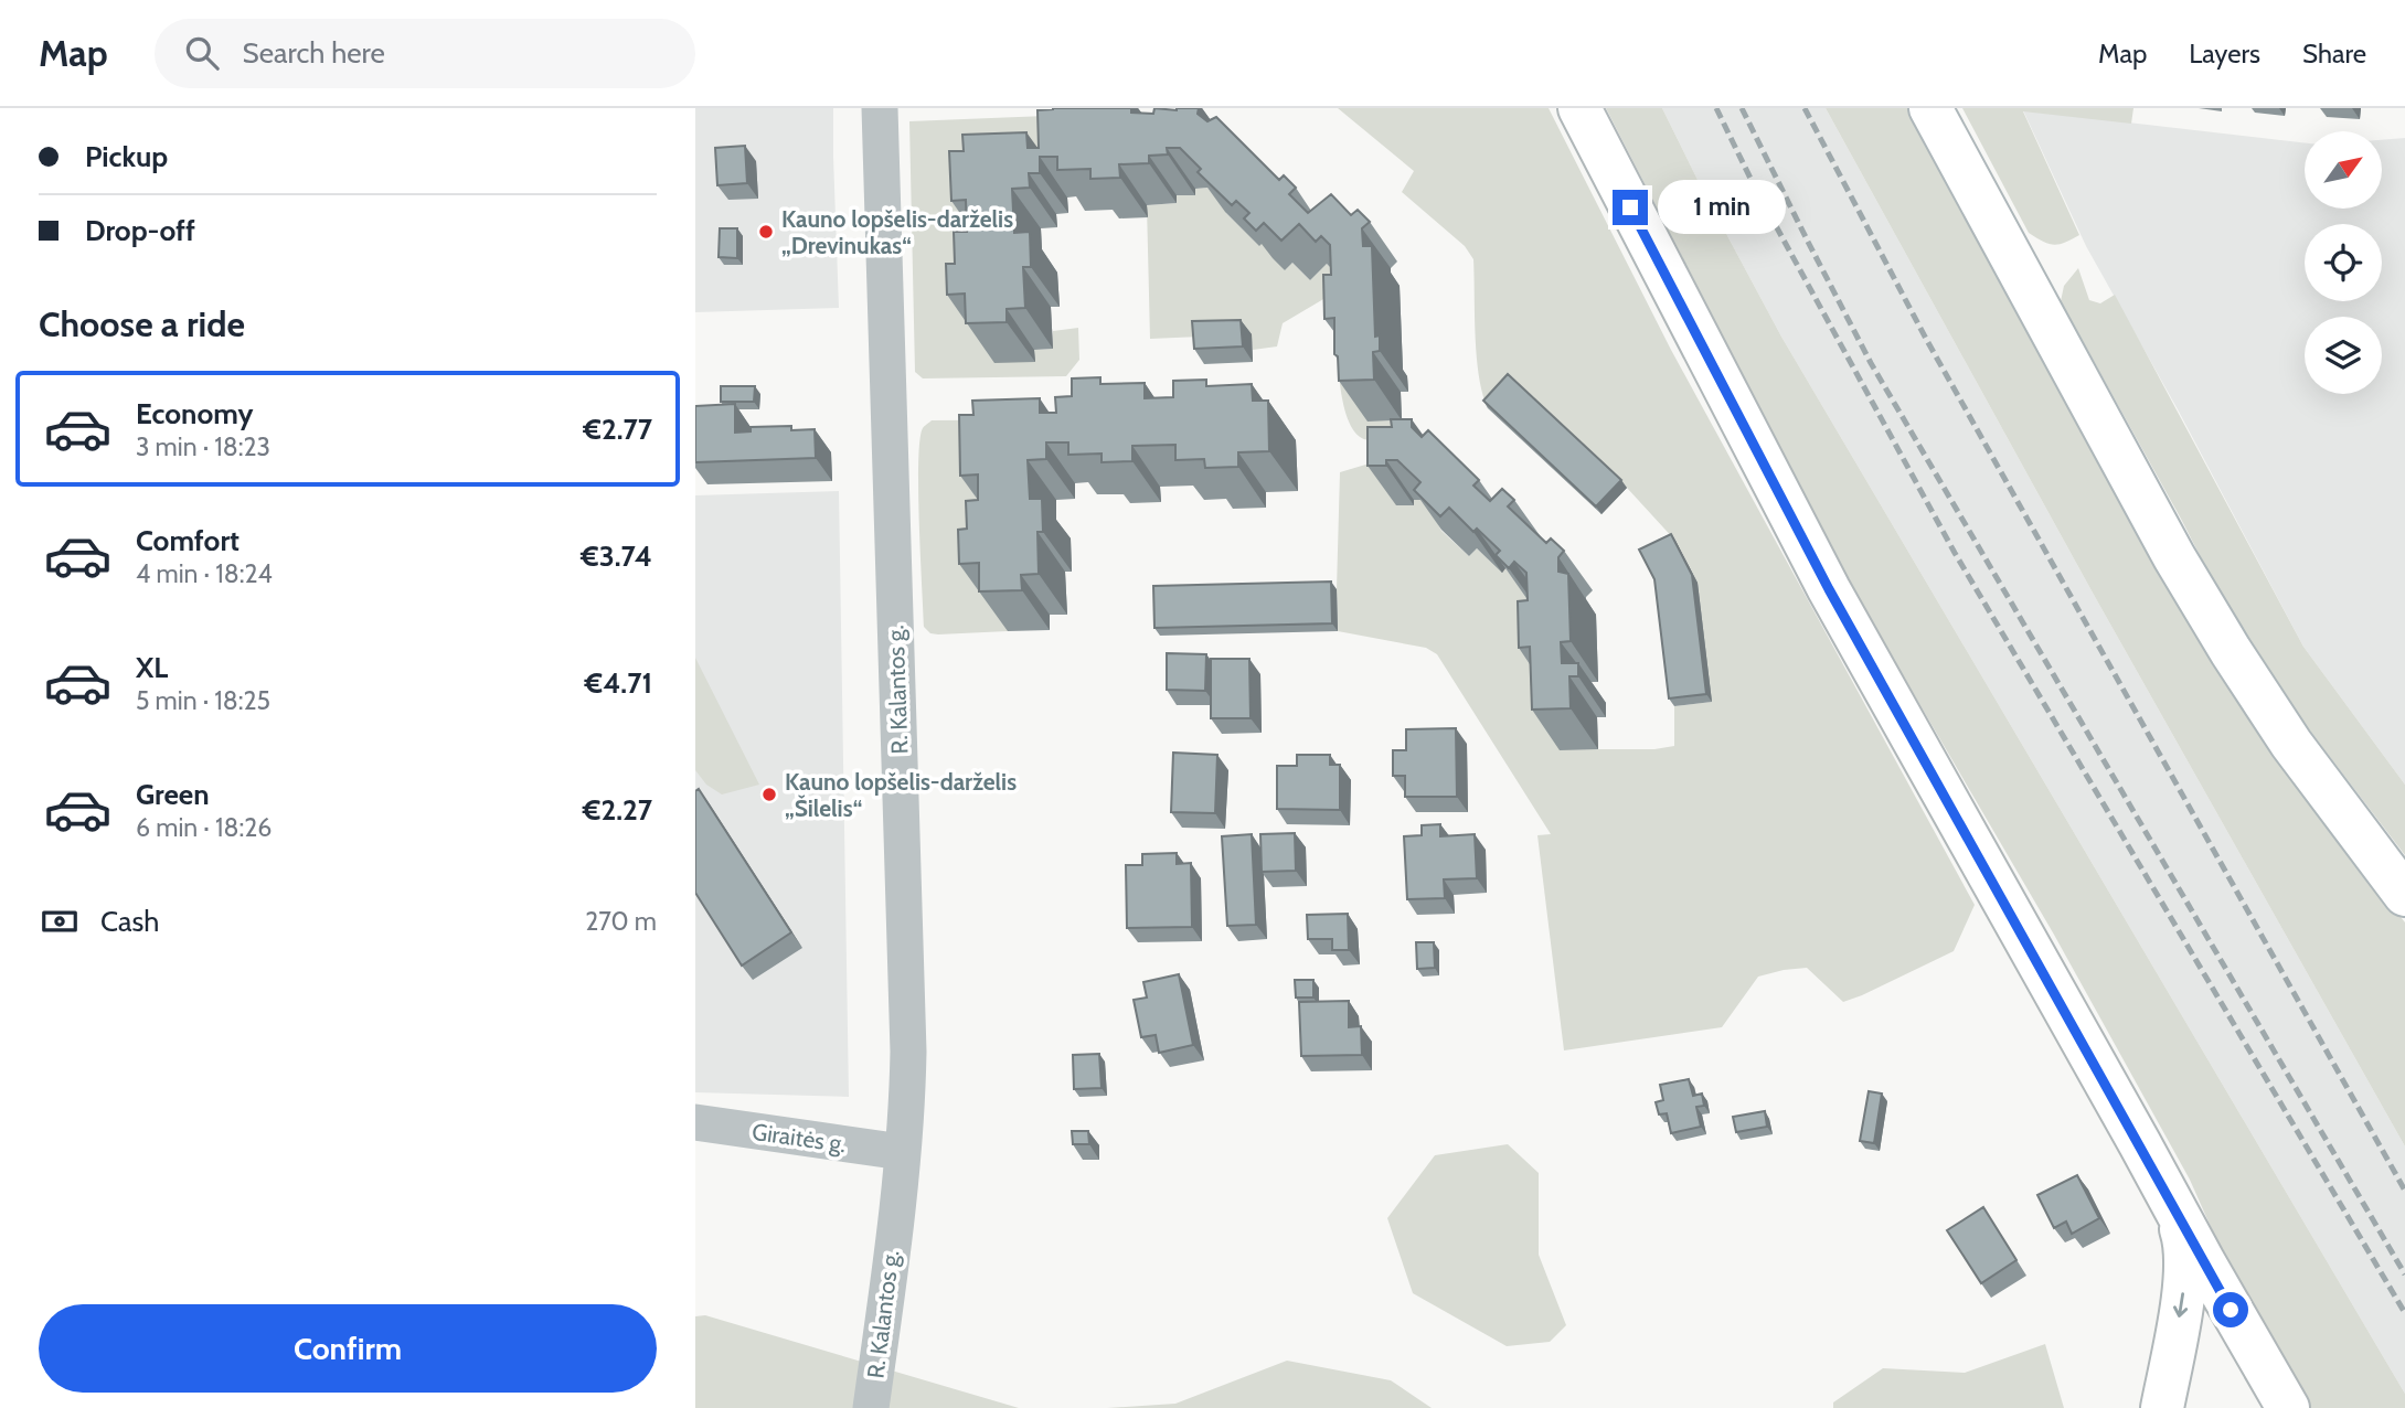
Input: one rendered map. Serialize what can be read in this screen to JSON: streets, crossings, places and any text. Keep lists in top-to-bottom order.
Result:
{
  "streets": {
    "street": ["R. Kalantos g.", "Giraitės g."]
  },
  "crossings": [
    ["R. Kalantos g.", "Giraitės g."]
  ],
  "places": ["Kauno lopšelis-darželis „Drevinukas“", "Kauno lopšelis-darželis „Šilelis“"],
  "north": "top right",
  "page": {
    "header": "Map",
    "search": "Search here",
    "nav": ["Map", "Layers", "Share"],
    "banner": ["Pickup", "Drop-off"],
    "bubble": "1 min",
    "heading": "Choose a ride",
    "list": [
      {
        "name": "Economy",
        "note": "3 min · 18:23",
        "value": "€2.77"
      },
      {
        "name": "Comfort",
        "note": "4 min · 18:24",
        "value": "€3.74"
      },
      {
        "name": "XL",
        "note": "5 min · 18:25",
        "value": "€4.71"
      },
      {
        "name": "Green",
        "note": "6 min · 18:26",
        "value": "€2.27"
      }
    ],
    "pay": ["Cash", "270 m"],
    "buttons": "Confirm"
  }
}
